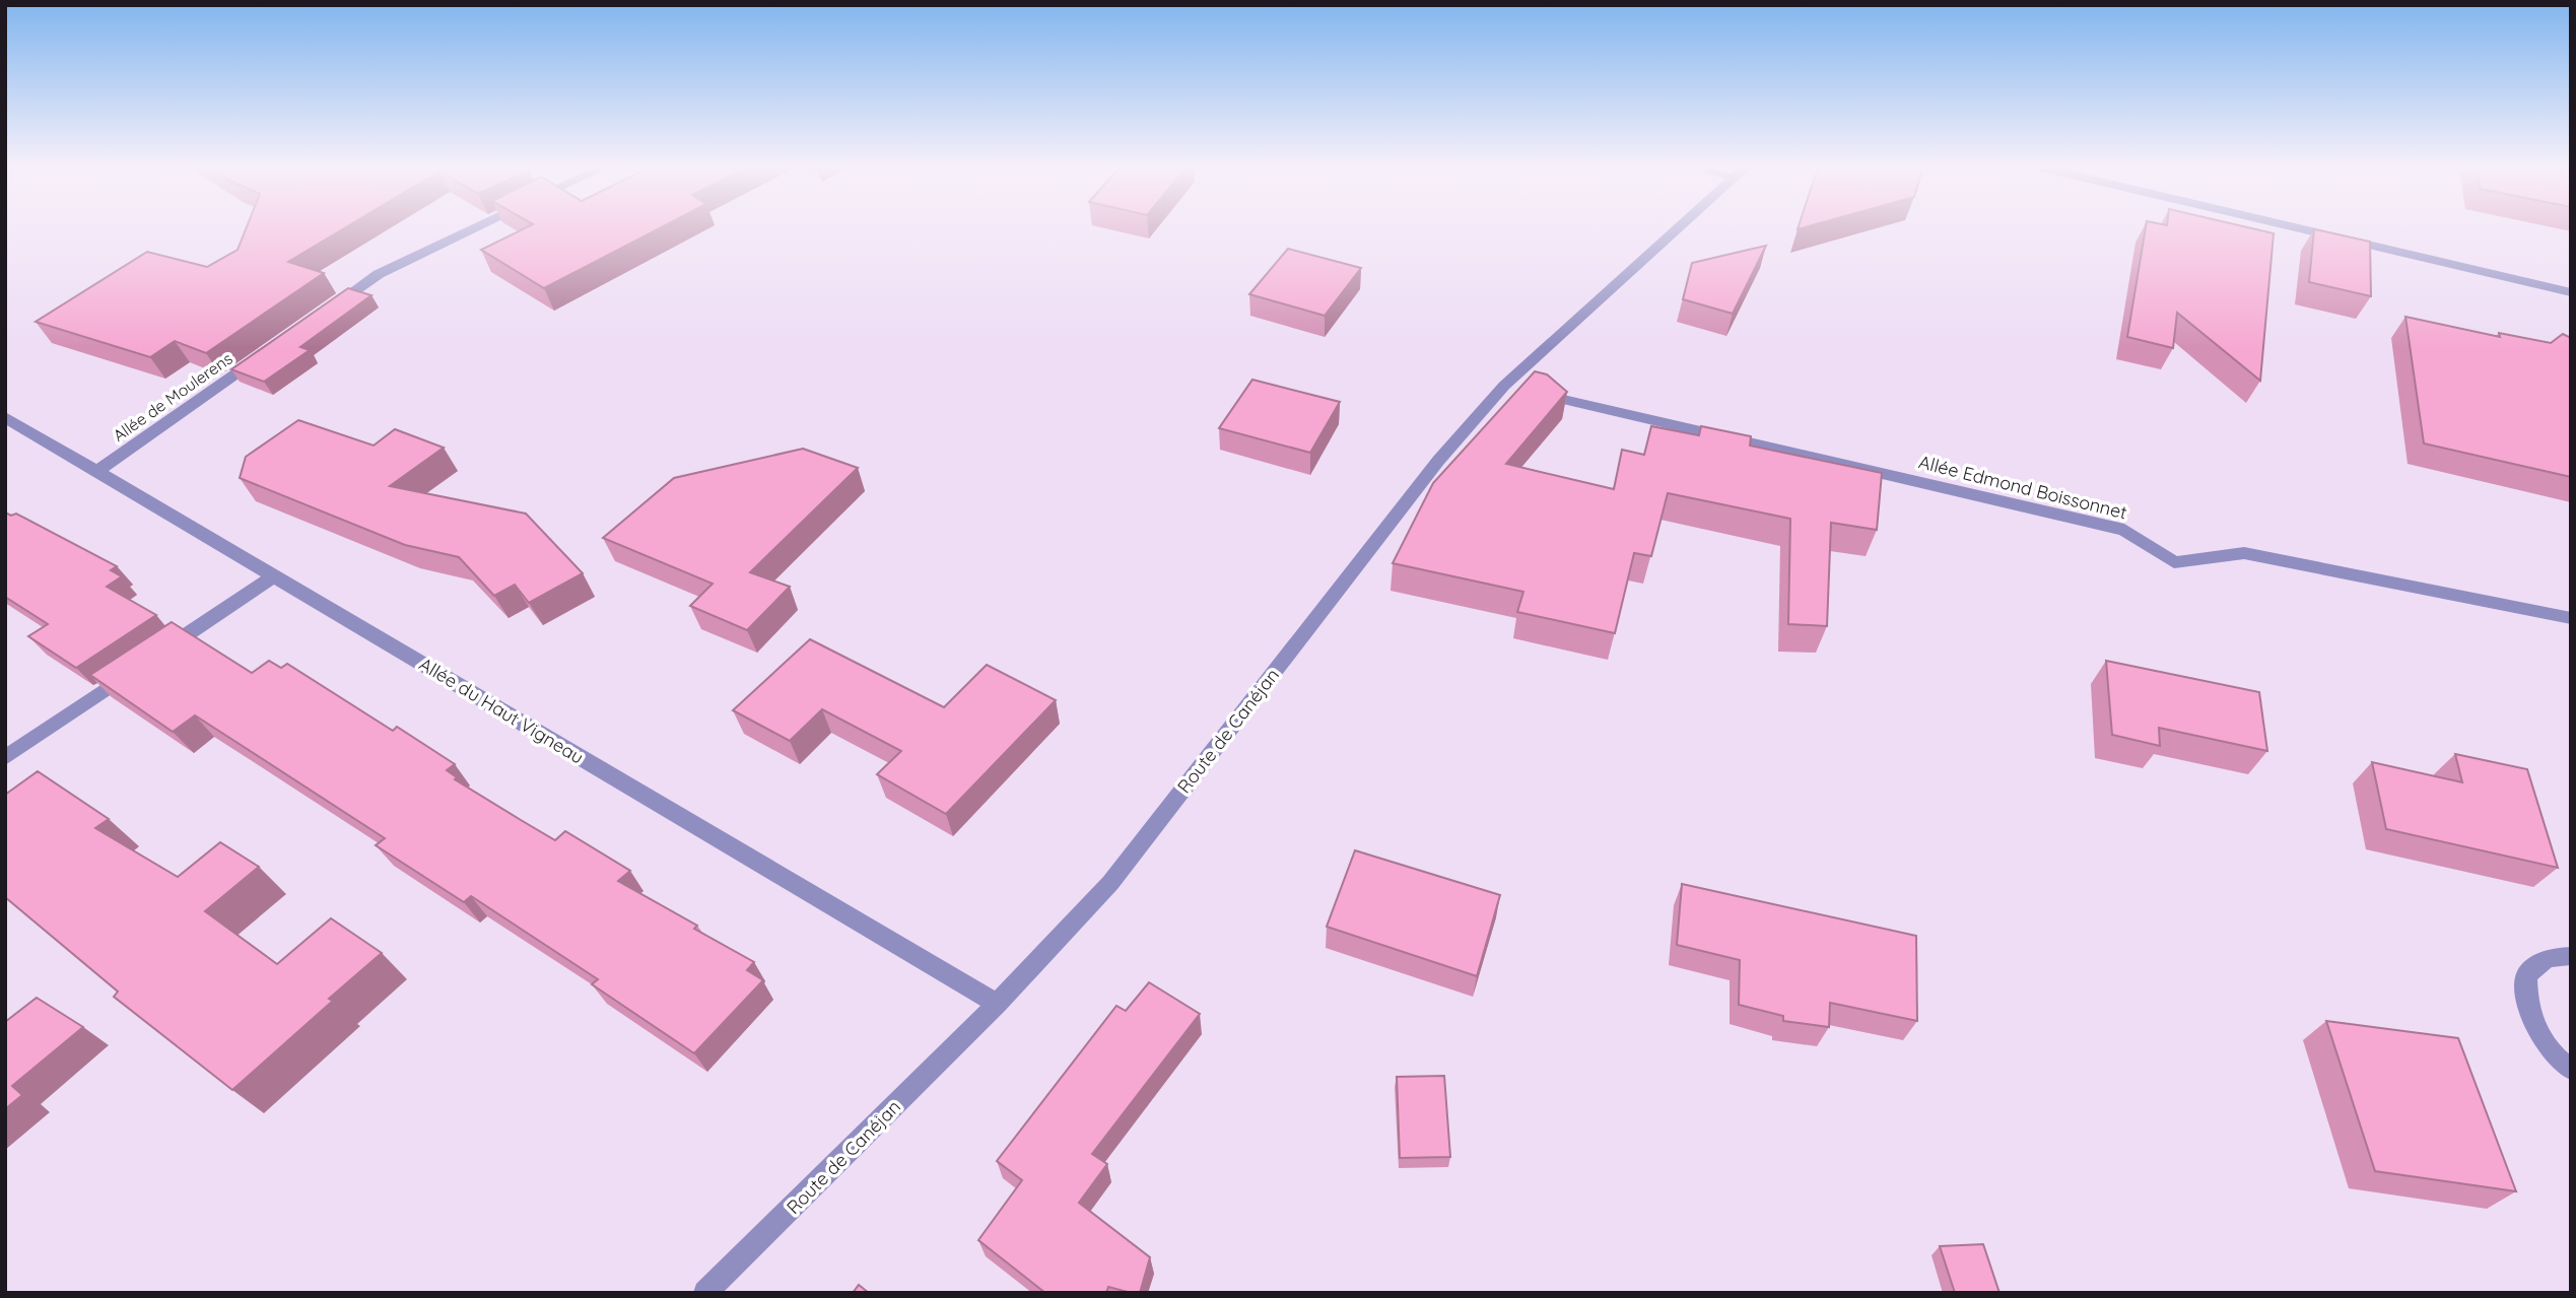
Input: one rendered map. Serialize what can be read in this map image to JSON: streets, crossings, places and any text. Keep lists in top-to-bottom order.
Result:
{
  "streets": {
    "street": [
      "Allée de Moulerens",
      "Allée Edmond Boissonnet",
      "Allée du Haut Vigneau",
      "Route de Canéjan"
    ]
  },
  "crossings": [
    ["Allée de Moulerens", "Allée du Haut Vigneau"],
    ["Allée Edmond Boissonnet", "Route de Canéjan"],
    ["Allée du Haut Vigneau", "Route de Canéjan"]
  ]
}
